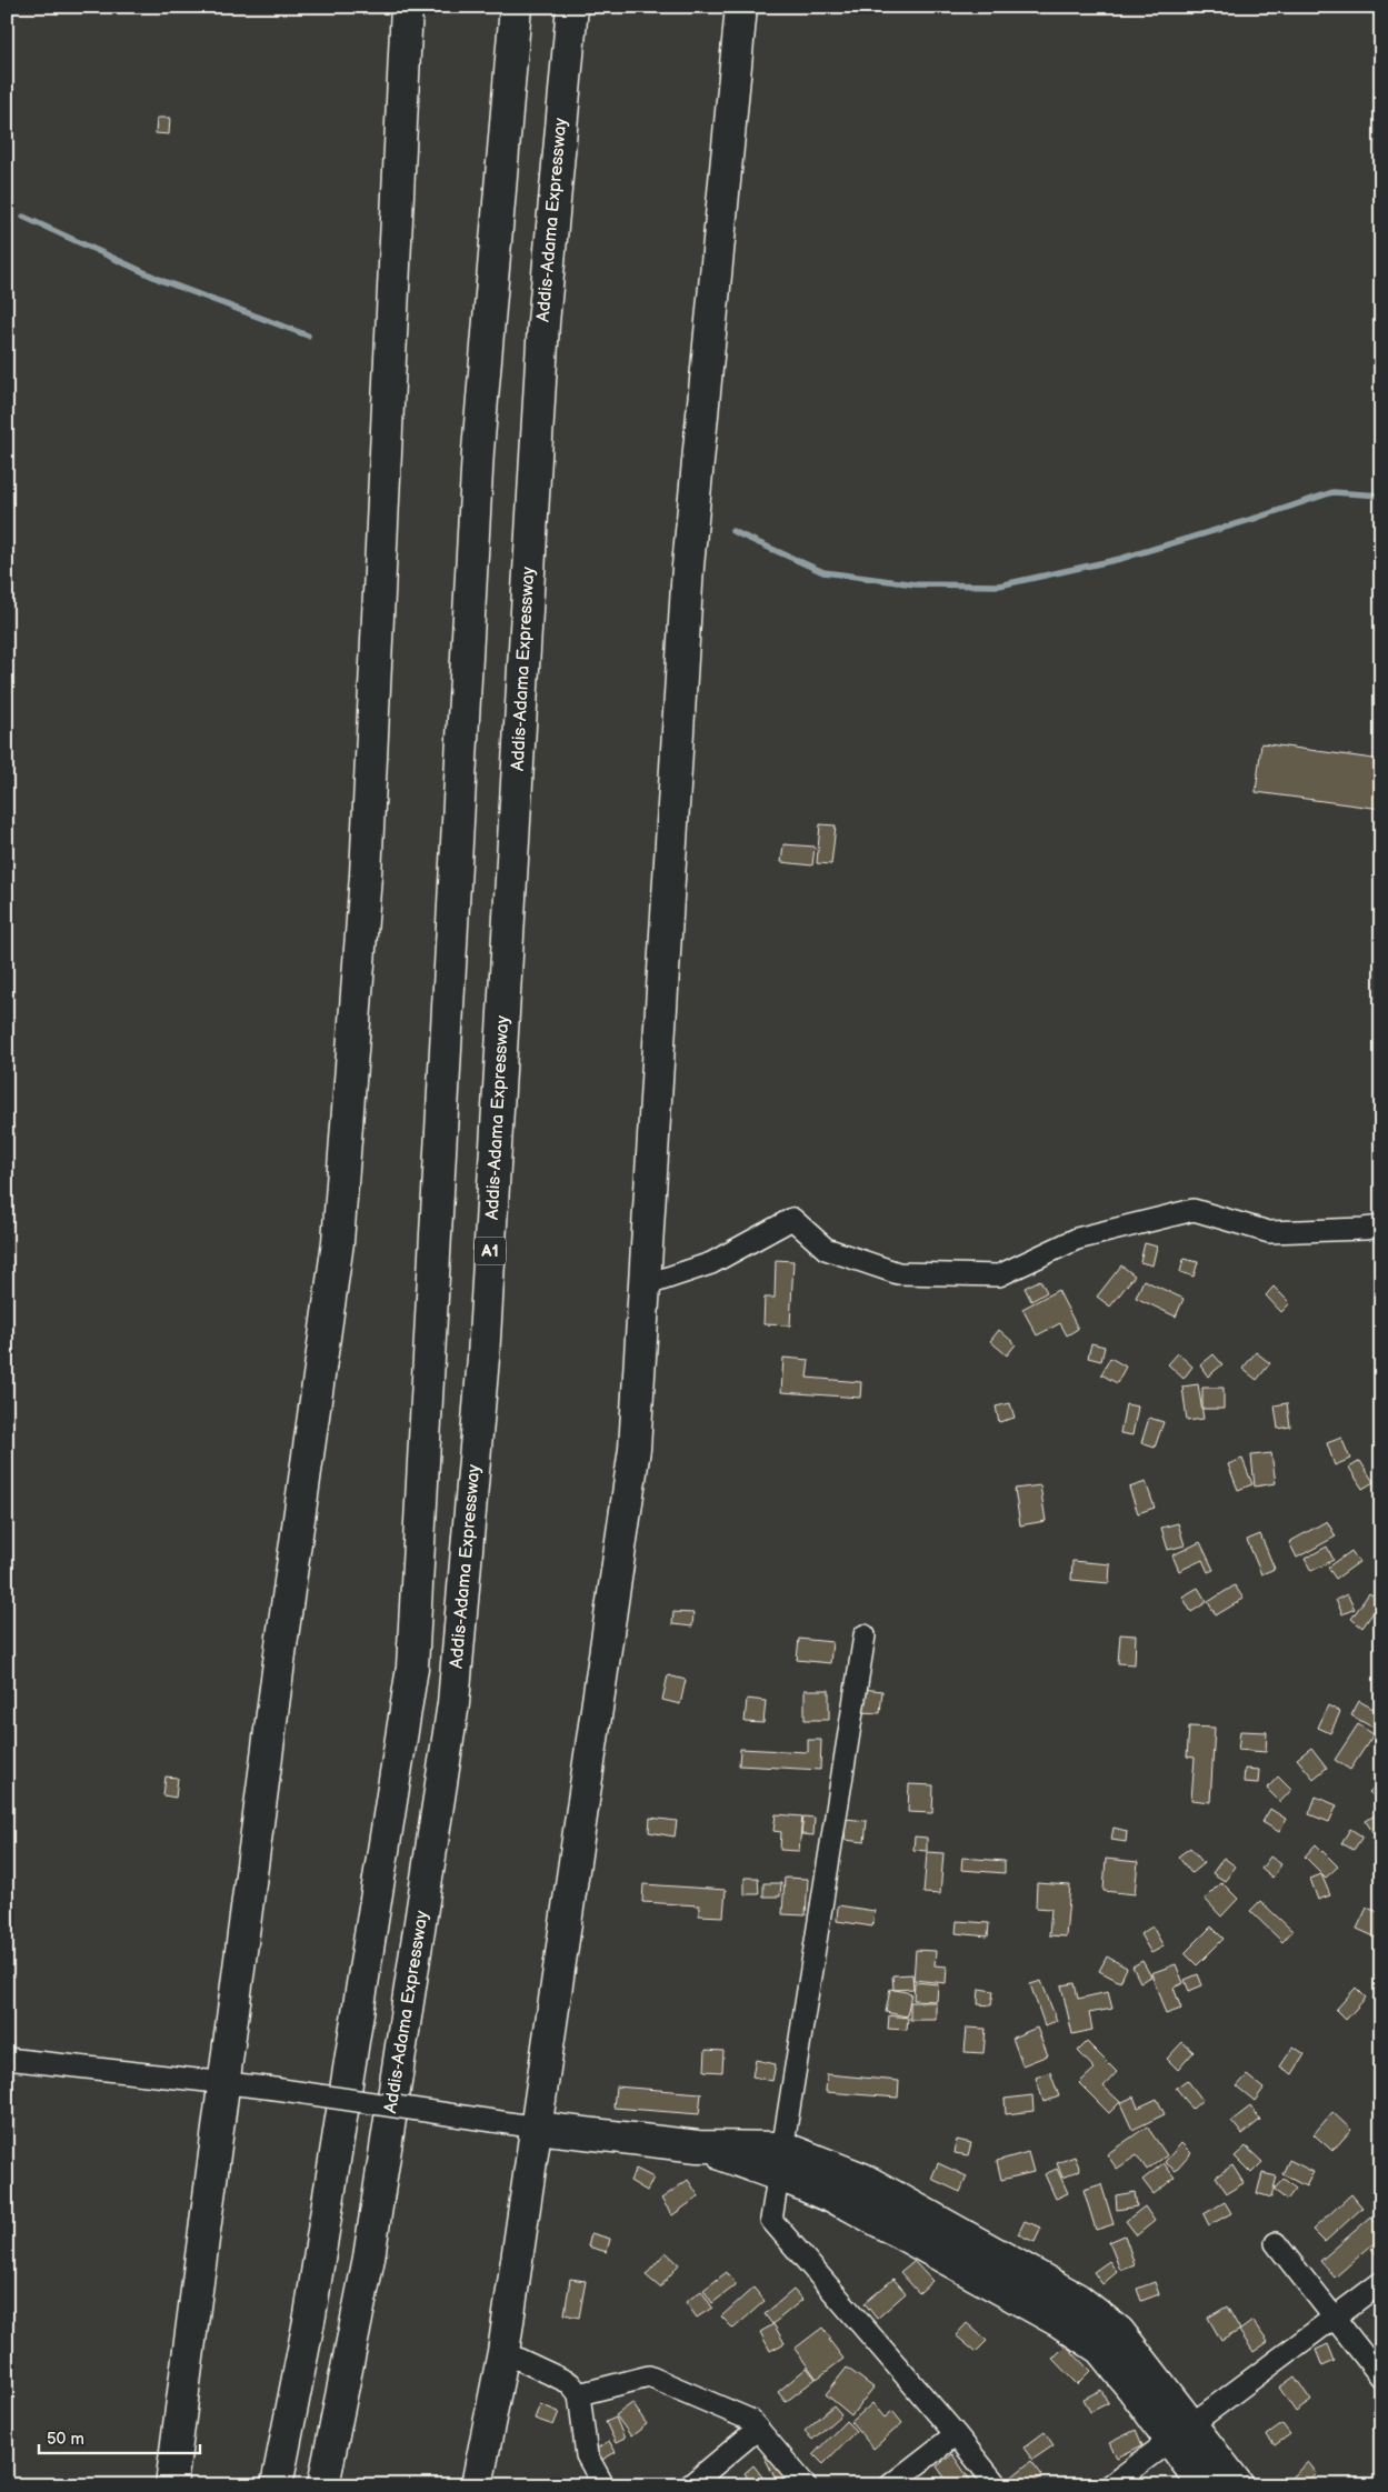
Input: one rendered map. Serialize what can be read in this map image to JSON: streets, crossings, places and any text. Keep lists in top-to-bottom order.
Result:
{
  "streets": {
    "main road": ["Addis-Adama Expressway", "A1"]
  },
  "scale_bar": "50 m"
}
